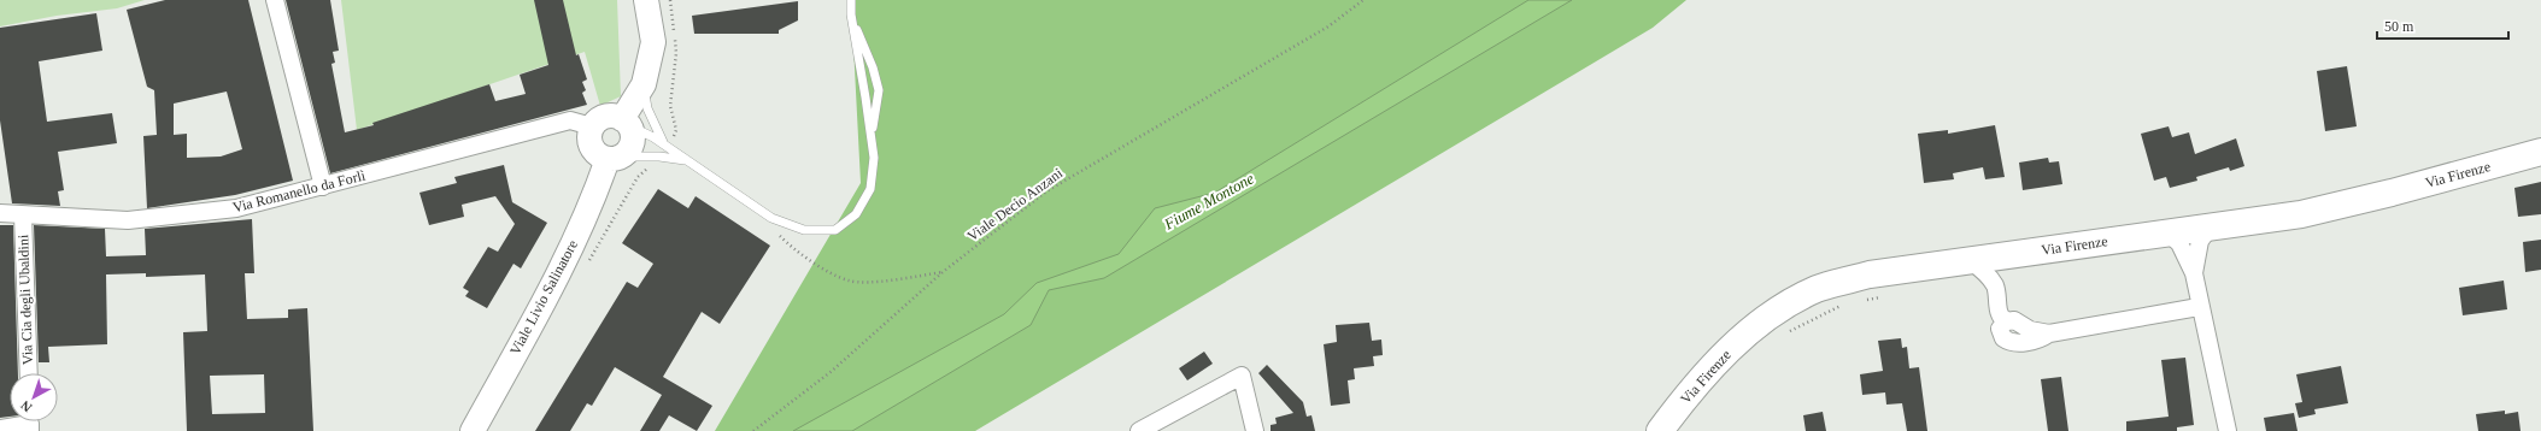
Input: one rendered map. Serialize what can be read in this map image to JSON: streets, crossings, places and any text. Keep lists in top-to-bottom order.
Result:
{
  "streets": {
    "main road": ["Via Firenze", "Viale Livio Salinatore"],
    "street": ["Via Romanello da Forlì", "Via Cia degli Ubaldini"],
    "path": ["Viale Decio Anzani"]
  },
  "crossings": [
    ["Via Romanello da Forlì", "Viale Livio Salinatore"],
    ["Via Romanello da Forlì", "Via Cia degli Ubaldini"]
  ],
  "water": ["Fiume Montone"],
  "scale_bar": "50 m",
  "north": "bottom left"
}
